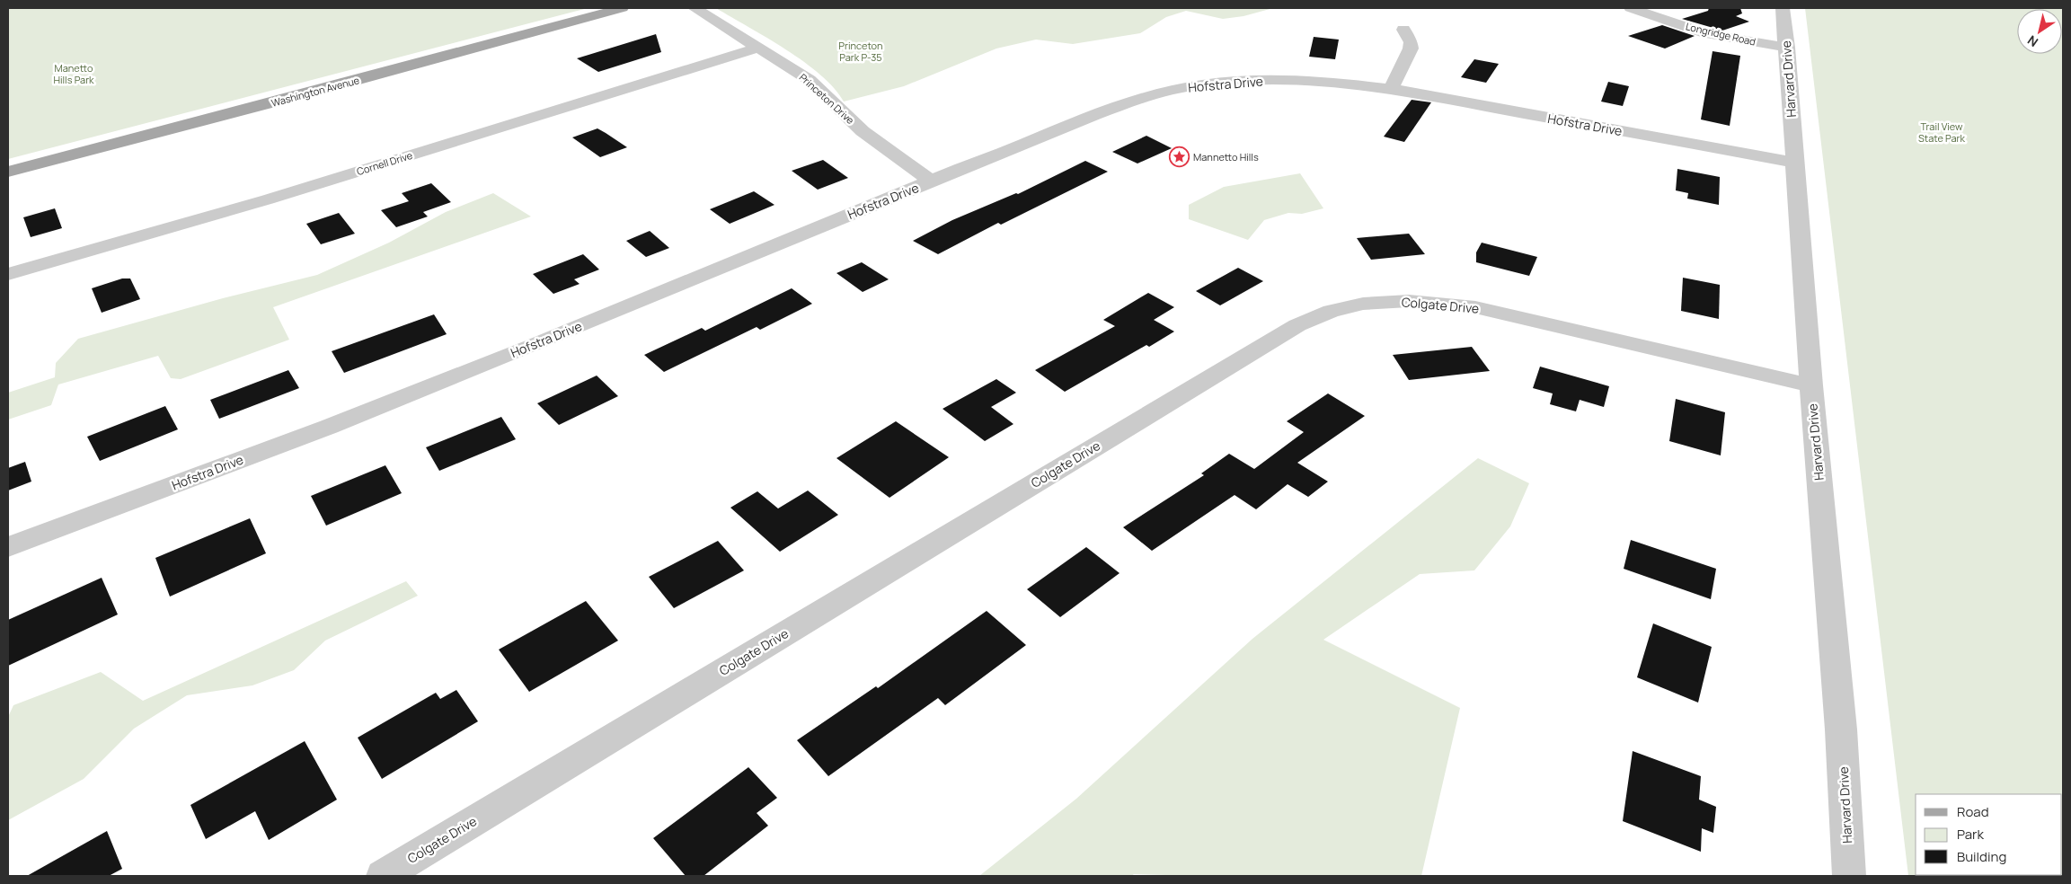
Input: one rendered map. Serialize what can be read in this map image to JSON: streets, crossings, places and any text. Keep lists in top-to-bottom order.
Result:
{
  "streets": {
    "main road": ["Washington Avenue"],
    "street": [
      "Longridge Road",
      "Harvard Drive",
      "Hofstra Drive",
      "Princeton Drive",
      "Cornell Drive",
      "Colgate Drive"
    ]
  },
  "crossings": [
    ["Longridge Road", "Harvard Drive"],
    ["Harvard Drive", "Hofstra Drive"],
    ["Harvard Drive", "Colgate Drive"],
    ["Hofstra Drive", "Princeton Drive"],
    ["Princeton Drive", "Cornell Drive"]
  ],
  "parks": ["Princeton Park P-35", "Manetto Hills Park", "Trail View State Park"],
  "places": {
    "place": ["Mannetto Hills"]
  },
  "legend": ["Road", "Park", "Building"],
  "north": "bottom left"
}
